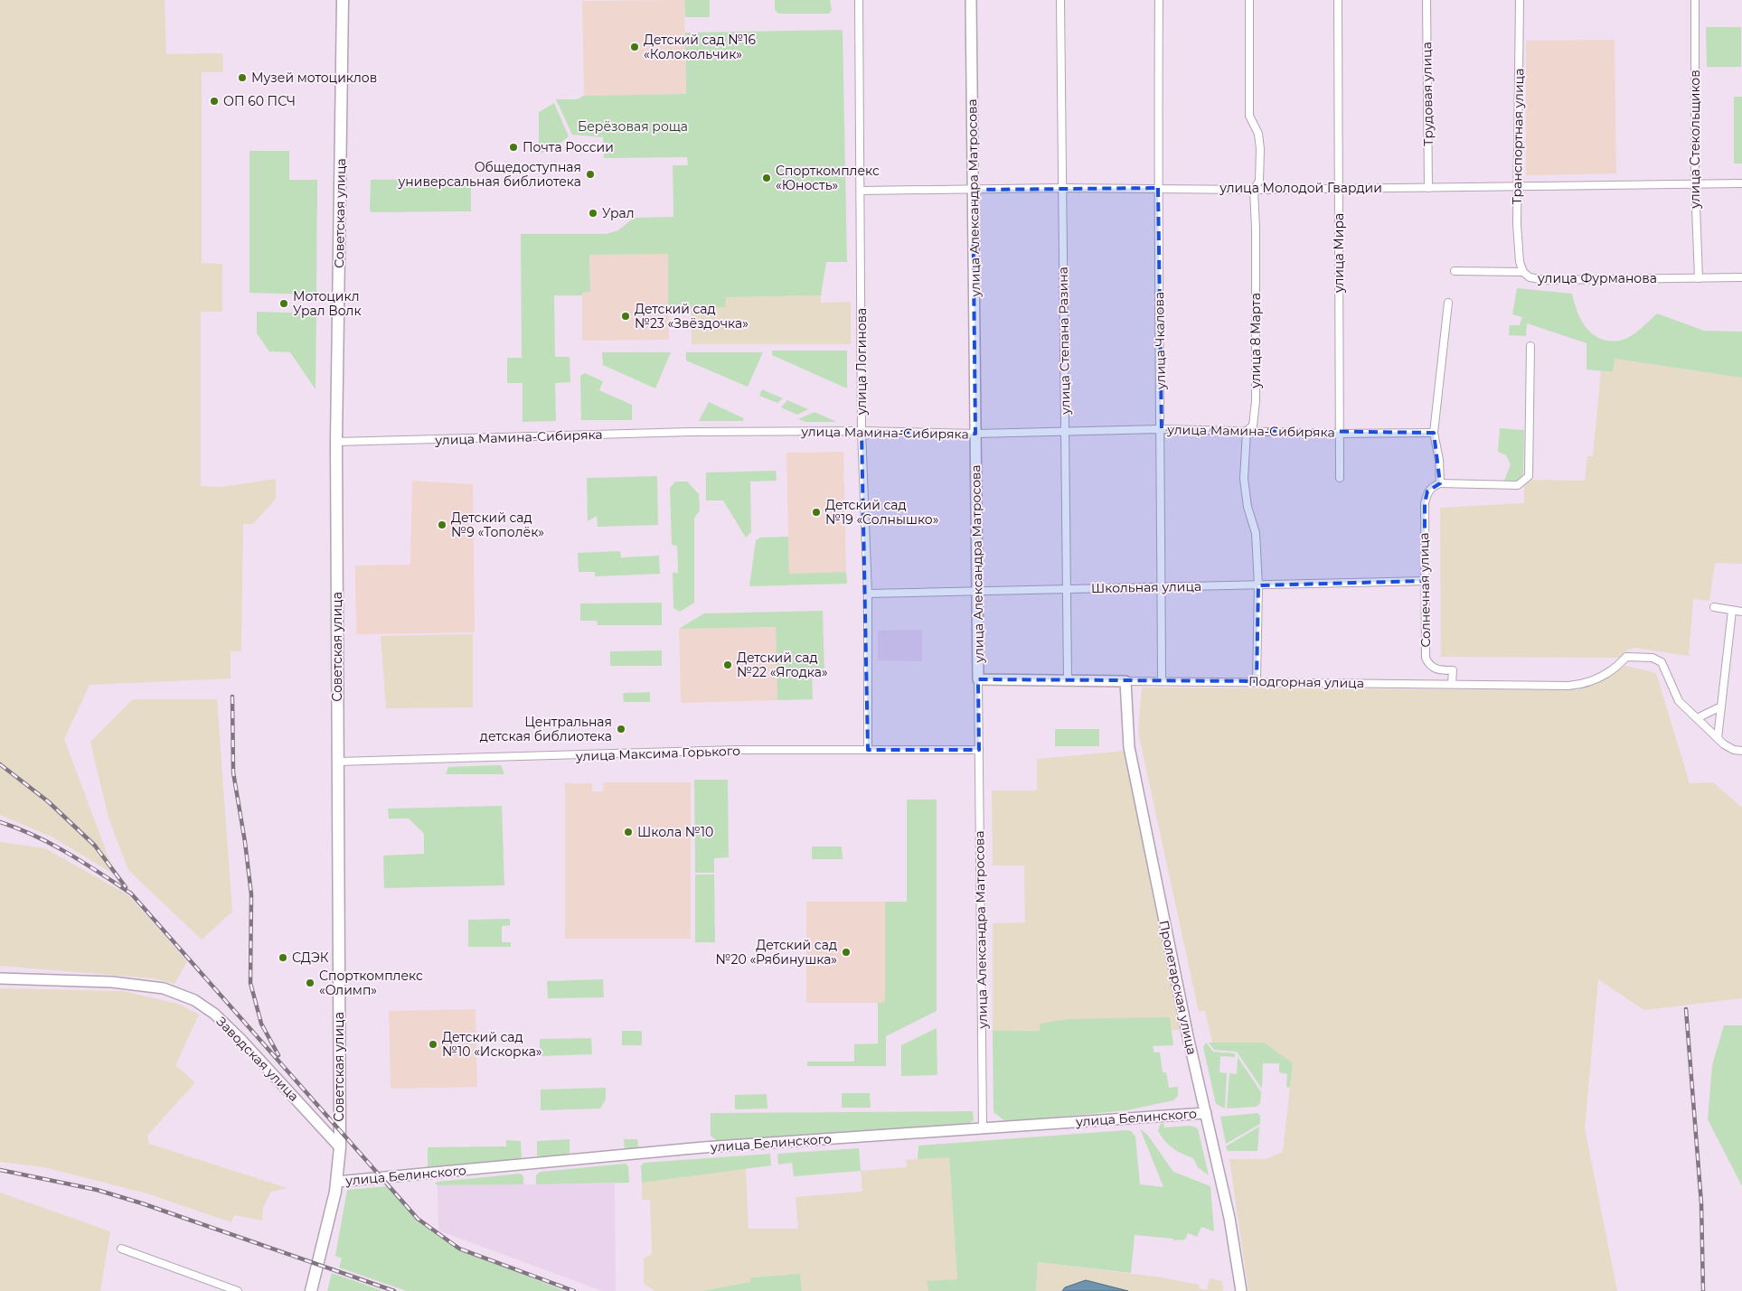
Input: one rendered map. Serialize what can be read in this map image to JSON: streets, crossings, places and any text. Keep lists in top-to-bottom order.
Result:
{
  "streets": {
    "main road": ["Советская улица"],
    "street": [
      "Трудовая улица",
      "Транспортная улица",
      "улица Стекольщиков",
      "улица Молодой Гвардии",
      "улица Александра Матросова",
      "улица Мира",
      "улица Фурманова",
      "улица Степана Разина",
      "улица Чкалова",
      "улица 8 Марта",
      "улица Логинова",
      "улица Мамина-Сибиряка",
      "Школьная улица",
      "Солнечная улица",
      "Подгорная улица",
      "улица Максима Горького",
      "Пролетарская улица",
      "Заводская улица",
      "улица Белинского"
    ]
  },
  "crossings": [
    ["Трудовая улица", "улица Молодой Гвардии"],
    ["Транспортная улица", "улица Молодой Гвардии"],
    ["Транспортная улица", "улица Фурманова"],
    ["улица Стекольщиков", "улица Молодой Гвардии"],
    ["улица Стекольщиков", "улица Фурманова"],
    ["улица Молодой Гвардии", "улица Александра Матросова"],
    ["улица Молодой Гвардии", "улица Мира"],
    ["улица Молодой Гвардии", "улица Степана Разина"],
    ["улица Молодой Гвардии", "улица Чкалова"],
    ["улица Молодой Гвардии", "улица 8 Марта"],
    ["улица Молодой Гвардии", "улица Логинова"],
    ["улица Александра Матросова", "улица Мамина-Сибиряка"],
    ["улица Александра Матросова", "Школьная улица"],
    ["улица Александра Матросова", "Подгорная улица"],
    ["улица Александра Матросова", "улица Максима Горького"],
    ["улица Александра Матросова", "улица Белинского"],
    ["Советская улица", "улица Мамина-Сибиряка"],
    ["Советская улица", "улица Максима Горького"],
    ["Советская улица", "Заводская улица"],
    ["Советская улица", "улица Белинского"],
    ["улица Мира", "улица Мамина-Сибиряка"],
    ["улица Степана Разина", "улица Мамина-Сибиряка"],
    ["улица Степана Разина", "Школьная улица"],
    ["улица Степана Разина", "Подгорная улица"],
    ["улица Чкалова", "улица Мамина-Сибиряка"],
    ["улица Чкалова", "Школьная улица"],
    ["улица Чкалова", "Подгорная улица"],
    ["улица 8 Марта", "улица Мамина-Сибиряка"],
    ["улица 8 Марта", "Школьная улица"],
    ["улица 8 Марта", "Подгорная улица"],
    ["улица Логинова", "улица Мамина-Сибиряка"],
    ["улица Логинова", "Школьная улица"],
    ["улица Логинова", "улица Максима Горького"],
    ["Школьная улица", "Солнечная улица"],
    ["Солнечная улица", "Подгорная улица"],
    ["Подгорная улица", "Пролетарская улица"],
    ["Пролетарская улица", "улица Белинского"]
  ],
  "parks": ["Берёзовая роща"],
  "places": [
    "Детский сад №16 «Колокольчик»",
    "Музей мотоциклов",
    "ОП 60 ПСЧ",
    "Почта России",
    "Общедоступная универсальная библиотека",
    "Спорткомплекс «Юность»",
    "Урал",
    "Мотоцикл Урал Волк",
    "Детский сад №23 «Звёздочка»",
    "Детский сад №19 «Солнышко»",
    "Детский сад №9 «Тополёк»",
    "Детский сад №22 «Ягодка»",
    "Центральная детская библиотека",
    "Школа №10",
    "Детский сад №20 «Рябинушка»",
    "СДЭК",
    "Спорткомплекс «Олимп»",
    "Детский сад №10 «Искорка»"
  ]
}
